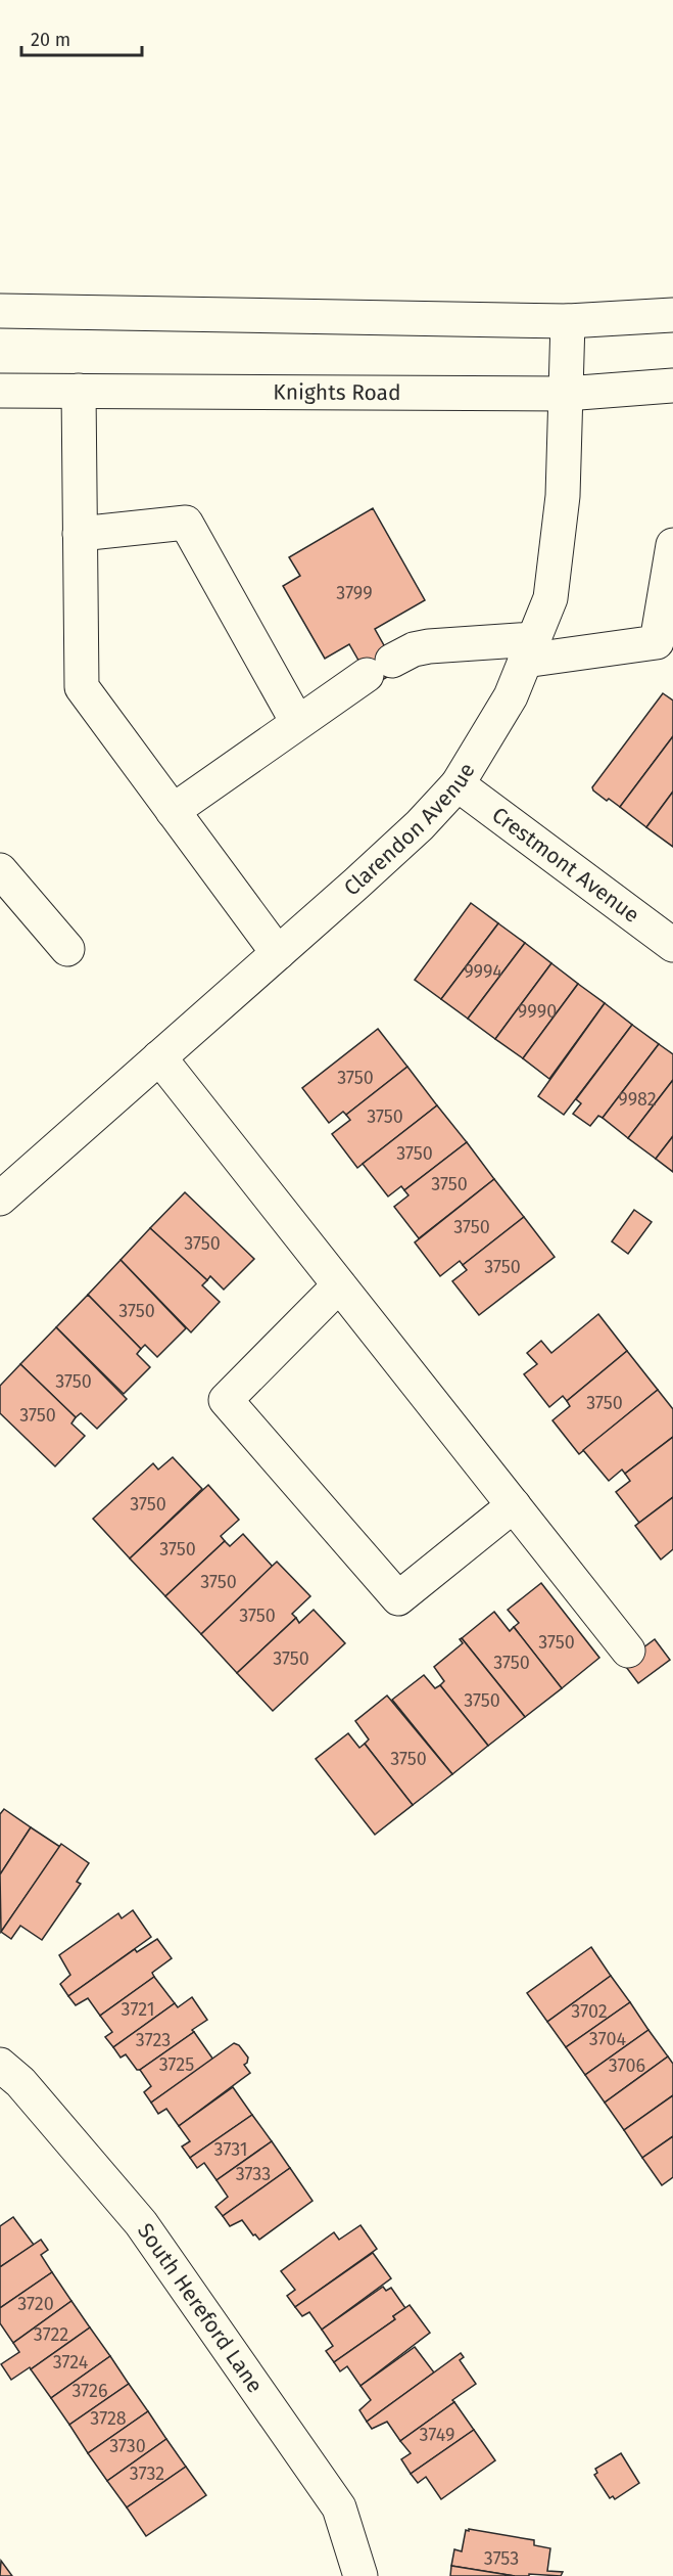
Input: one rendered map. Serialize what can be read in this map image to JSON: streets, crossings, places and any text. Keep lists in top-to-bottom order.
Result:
{
  "streets": {
    "street": [
      "Knights Road",
      "Clarendon Avenue",
      "Crestmont Avenue",
      "South Hereford Lane"
    ]
  },
  "crossings": [
    ["Knights Road", "Clarendon Avenue"],
    ["Clarendon Avenue", "Crestmont Avenue"]
  ],
  "house_numbers": [
    "3799",
    "9994",
    "9990",
    "3750",
    "9982",
    "3750",
    "3750",
    "3750",
    "3750",
    "3750",
    "3750",
    "3750",
    "3750",
    "3750",
    "3750",
    "3750",
    "3750",
    "3750",
    "3750",
    "3750",
    "3750",
    "3750",
    "3750",
    "3750",
    "3721",
    "3702",
    "3704",
    "3723",
    "3725",
    "3706",
    "3731",
    "3733",
    "3720",
    "3722",
    "3724",
    "3726",
    "3728",
    "3749",
    "3730",
    "3732",
    "3753"
  ],
  "scale_bar": "20 m"
}
